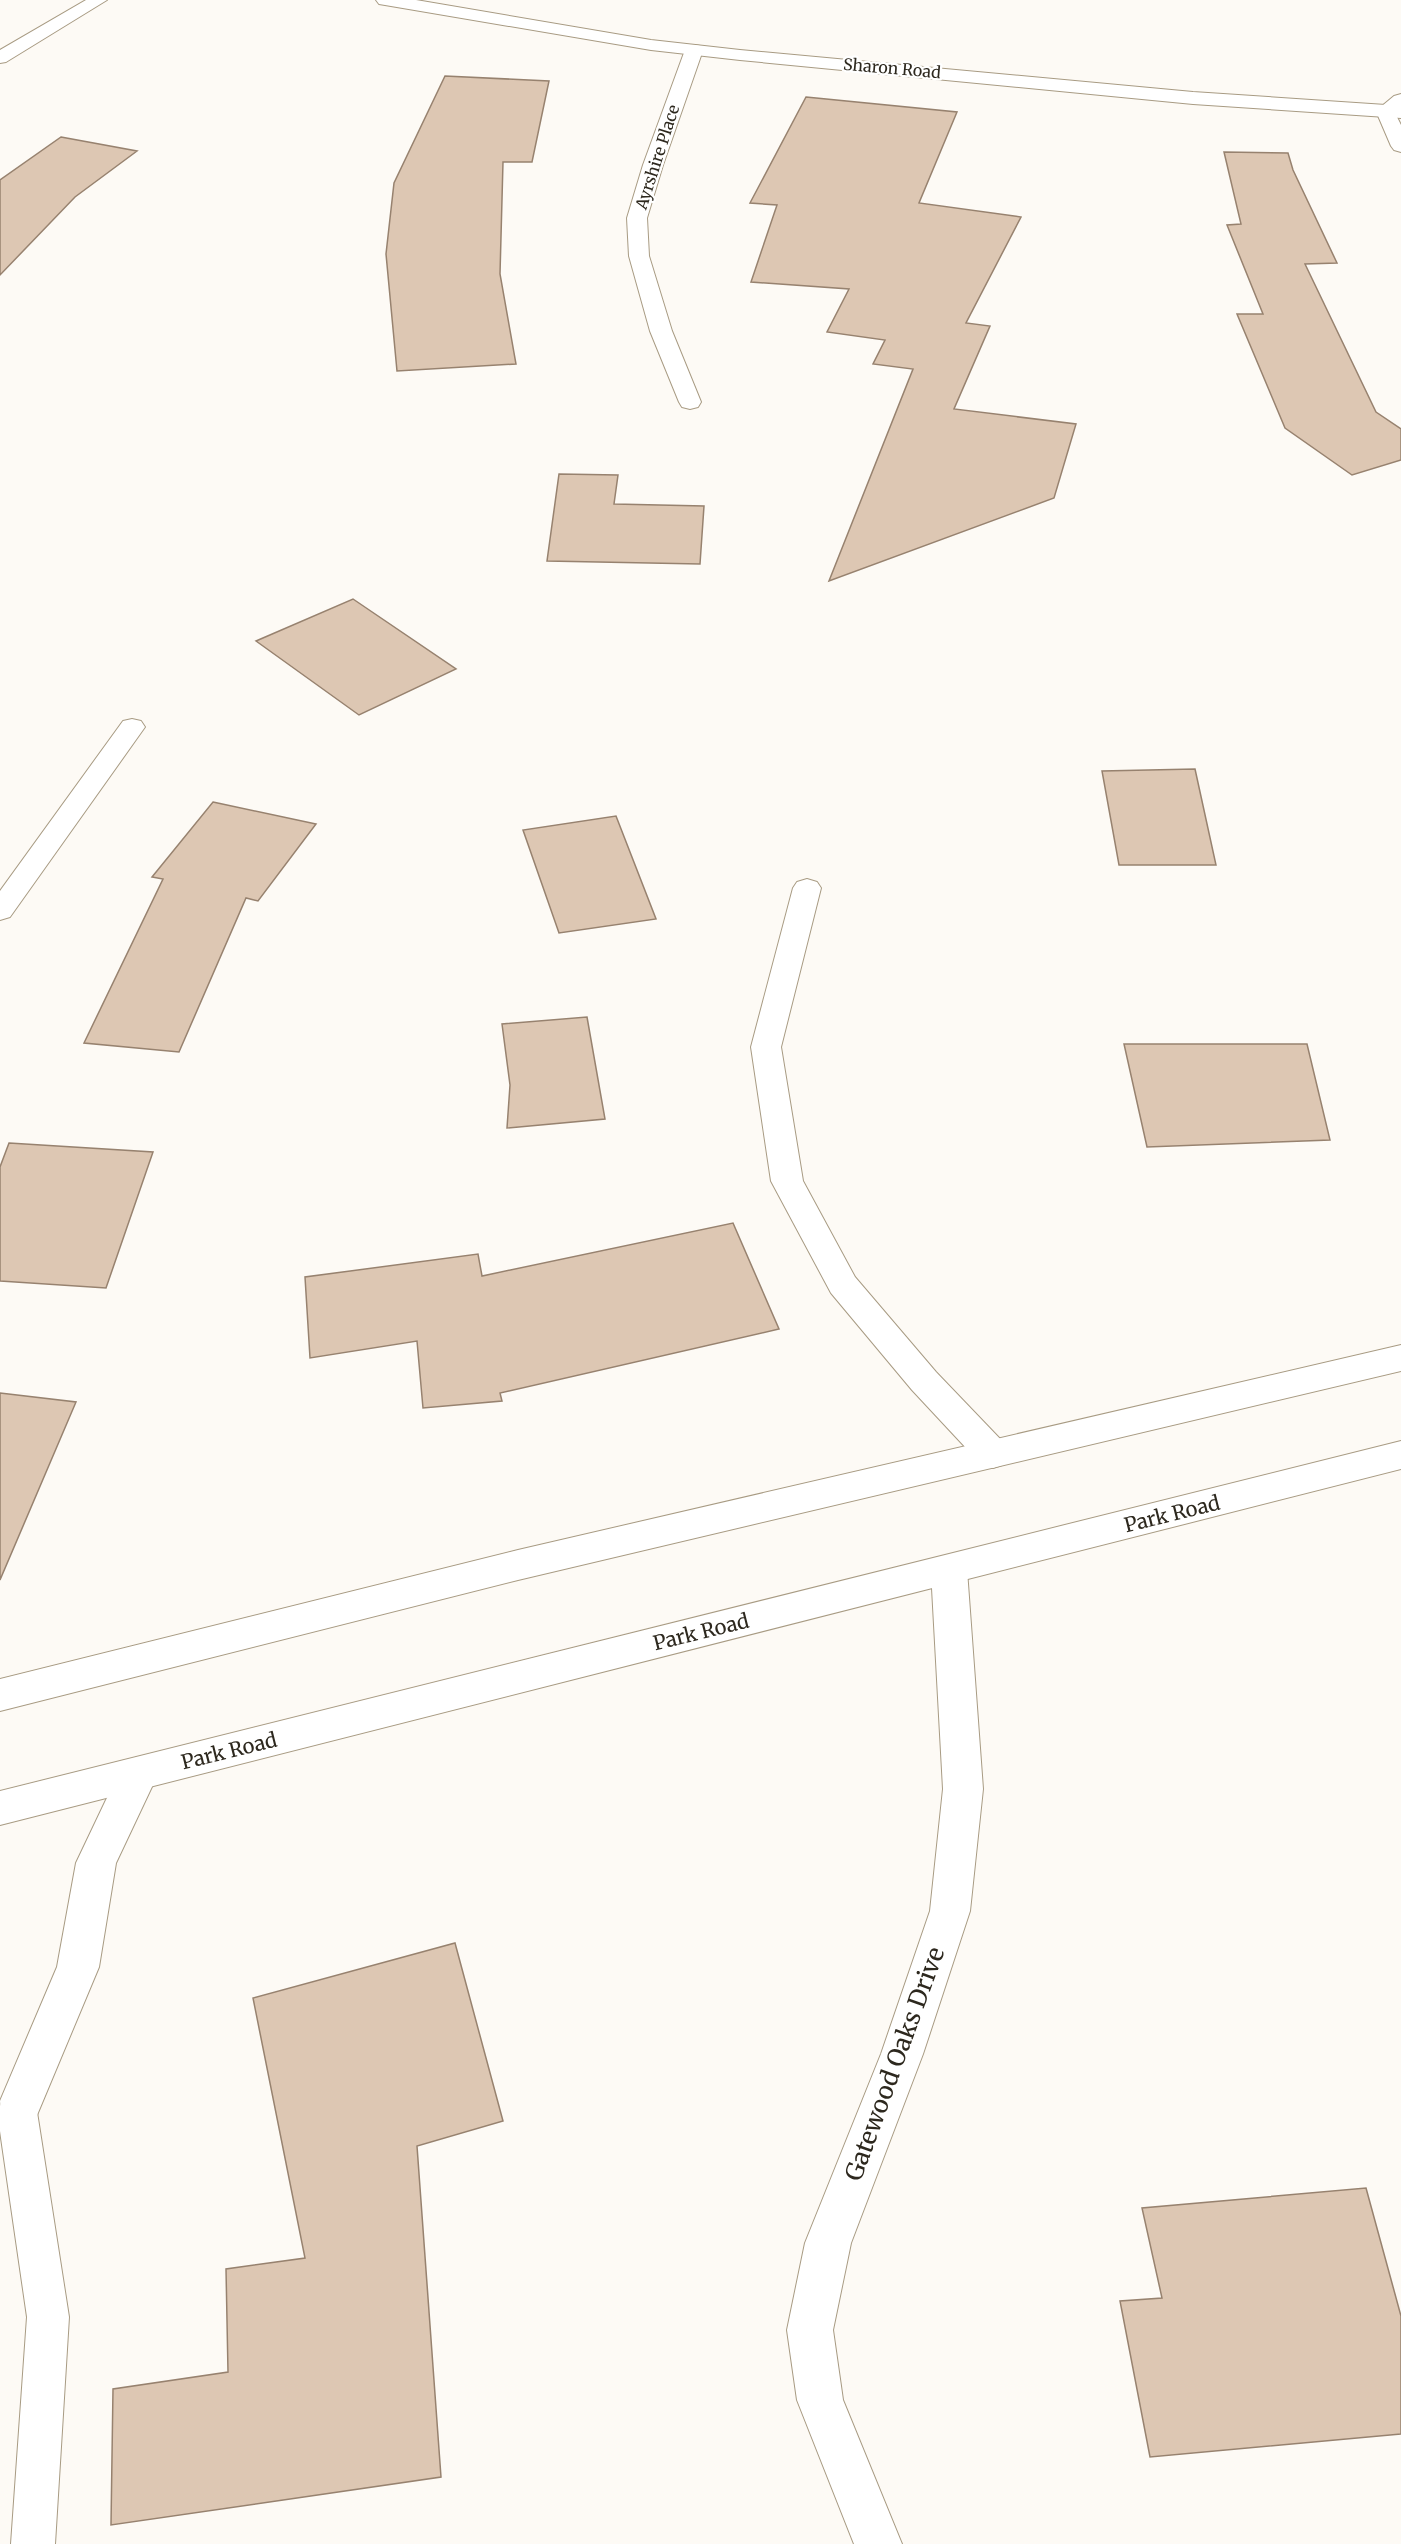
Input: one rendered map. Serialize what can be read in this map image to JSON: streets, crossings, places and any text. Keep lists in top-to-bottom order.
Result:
{
  "streets": {
    "main road": [
      "Sharon Road",
      "Ayrshire Place",
      "Park Road",
      "Gatewood Oaks Drive"
    ]
  },
  "crossings": [
    ["Sharon Road", "Ayrshire Place"],
    ["Park Road", "Gatewood Oaks Drive"]
  ]
}
